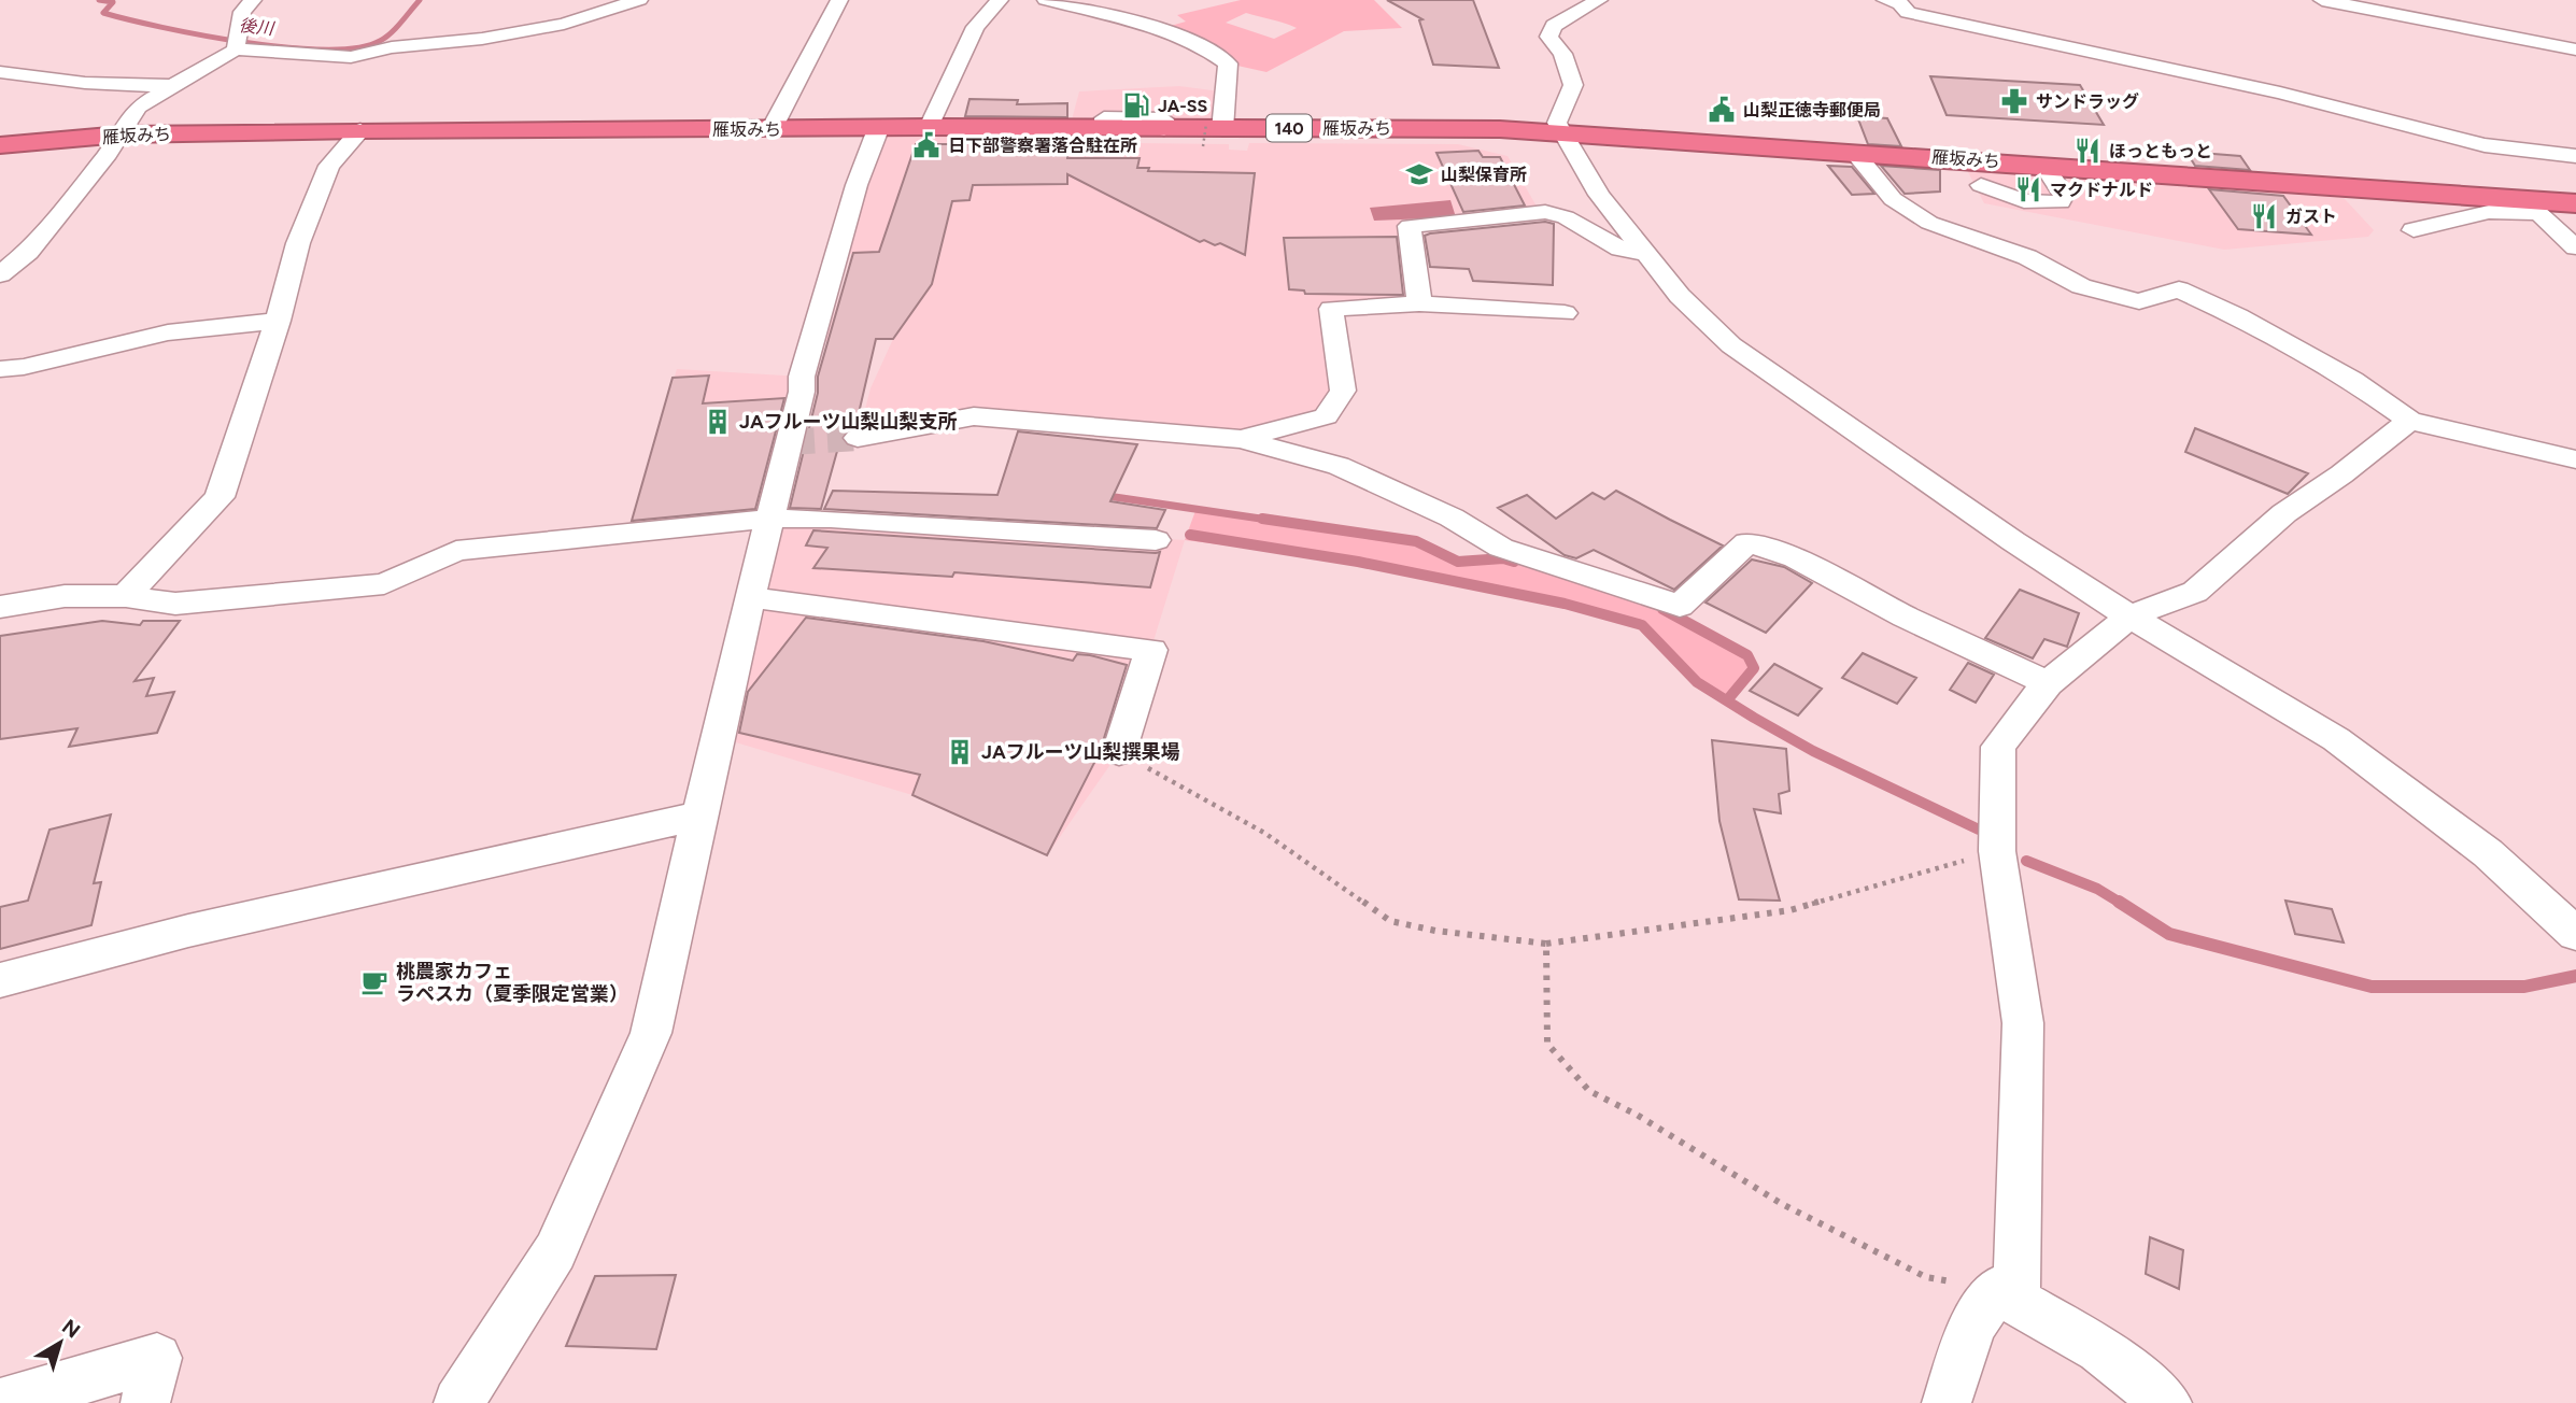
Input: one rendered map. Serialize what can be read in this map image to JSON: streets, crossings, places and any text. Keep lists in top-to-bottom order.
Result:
{
  "streets": {
    "highway": ["140", "雁坂みち"]
  },
  "water": ["後川"],
  "places": {
    "pharmacy": ["サンドラッグ"],
    "fuel station": ["JA-SS"],
    "public building": ["山梨正徳寺郵便局", "日下部警察署落合駐在所"],
    "restaurant": ["ほっともっと", "マクドナルド", "ガスト"],
    "school or university": ["山梨保育所"],
    "building": ["JAフルーツ山梨山梨支所", "JAフルーツ山梨撰果場"],
    "cafe": ["桃農家カフェ ラペスカ（夏季限定営業）"]
  },
  "north": "top right"
}
